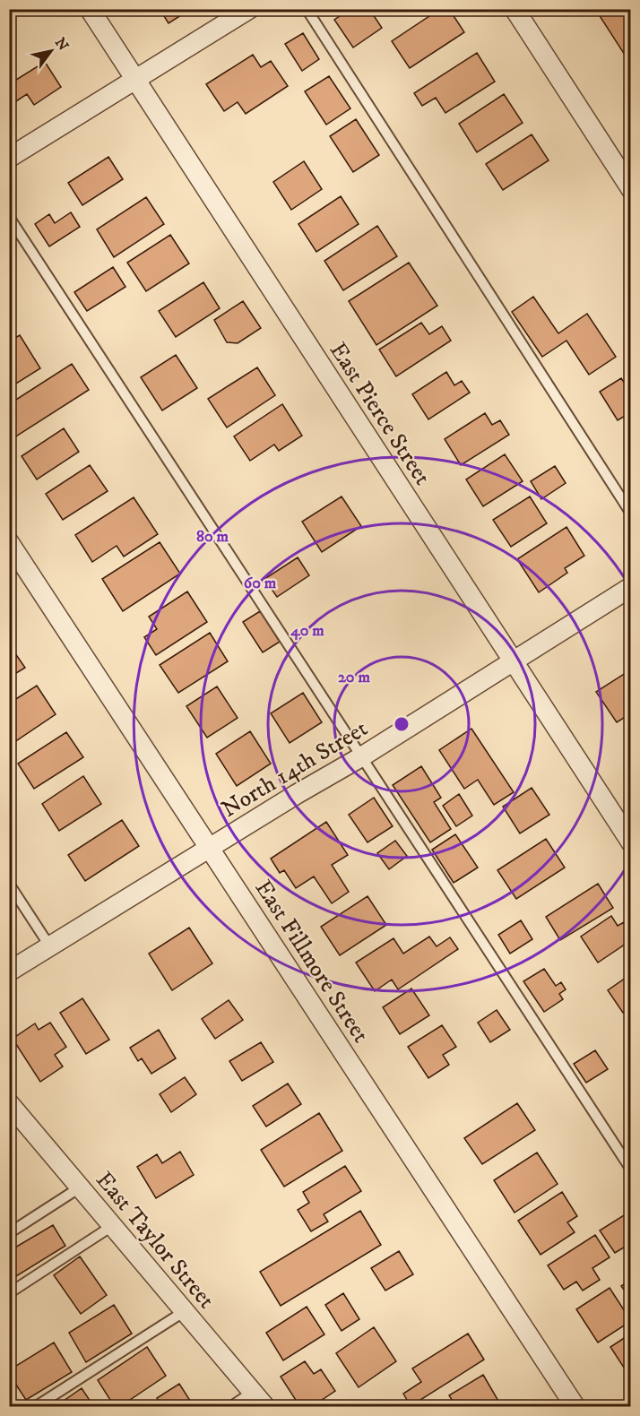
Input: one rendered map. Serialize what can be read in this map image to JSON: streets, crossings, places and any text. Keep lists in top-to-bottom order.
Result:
{
  "streets": {
    "street": [
      "East Pierce Street",
      "North 14th Street",
      "East Fillmore Street",
      "East Taylor Street"
    ]
  },
  "crossings": [
    ["East Pierce Street", "North 14th Street"],
    ["North 14th Street", "East Fillmore Street"]
  ],
  "north": "top right",
  "rings": [
    "80 m",
    "60 m",
    "40 m",
    "20 m"
  ]
}
